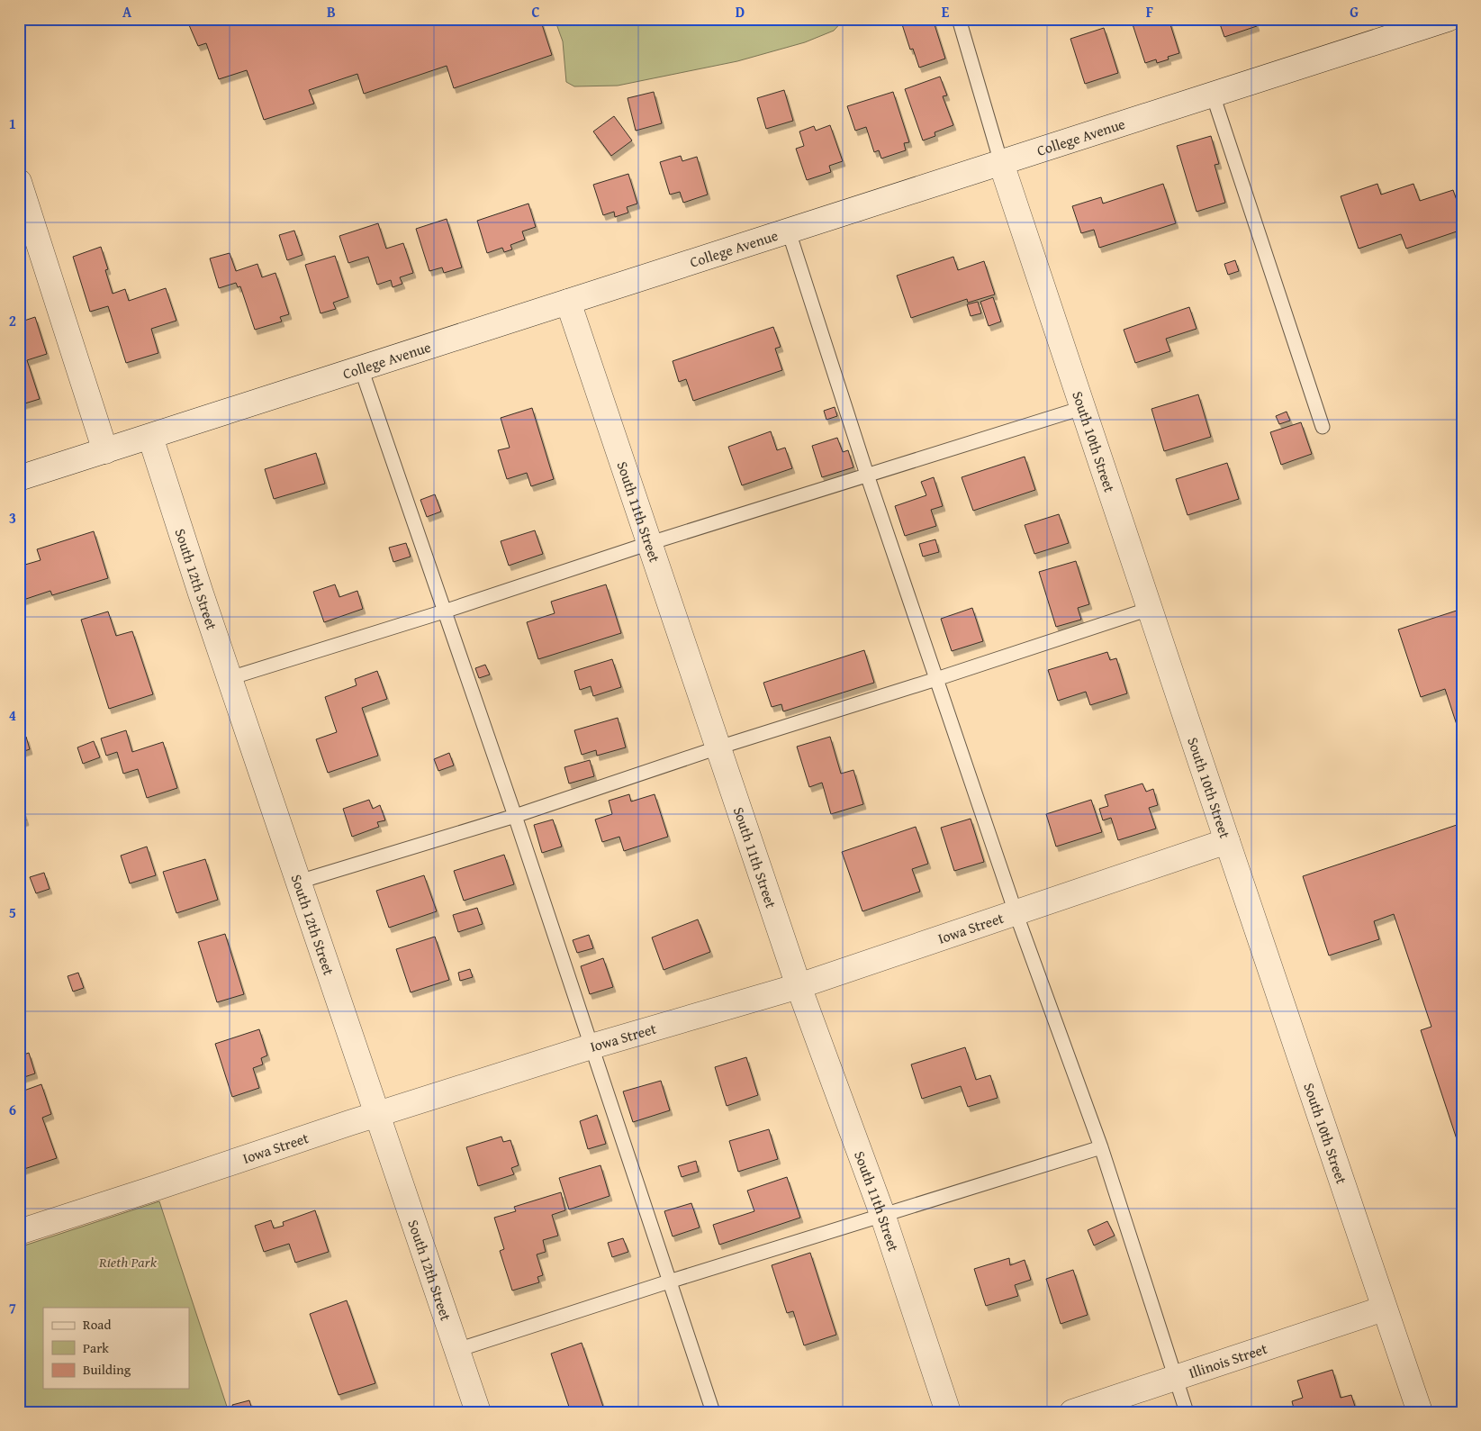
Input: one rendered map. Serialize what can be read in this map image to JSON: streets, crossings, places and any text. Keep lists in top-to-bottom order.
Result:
{
  "streets": {
    "street": [
      "College Avenue",
      "South 10th Street",
      "South 11th Street",
      "South 12th Street",
      "Iowa Street",
      "Illinois Street"
    ]
  },
  "crossings": [
    ["College Avenue", "South 10th Street"],
    ["College Avenue", "South 11th Street"],
    ["College Avenue", "South 12th Street"],
    ["South 10th Street", "Iowa Street"],
    ["South 10th Street", "Illinois Street"],
    ["South 11th Street", "Iowa Street"],
    ["South 12th Street", "Iowa Street"]
  ],
  "parks": ["Rieth Park"],
  "legend": ["Road", "Park", "Building"],
  "grid": {
    "columns": [
      "A",
      "B",
      "C",
      "D",
      "E",
      "F",
      "G"
    ],
    "rows": [
      "1",
      "2",
      "3",
      "4",
      "5",
      "6",
      "7"
    ]
  }
}
